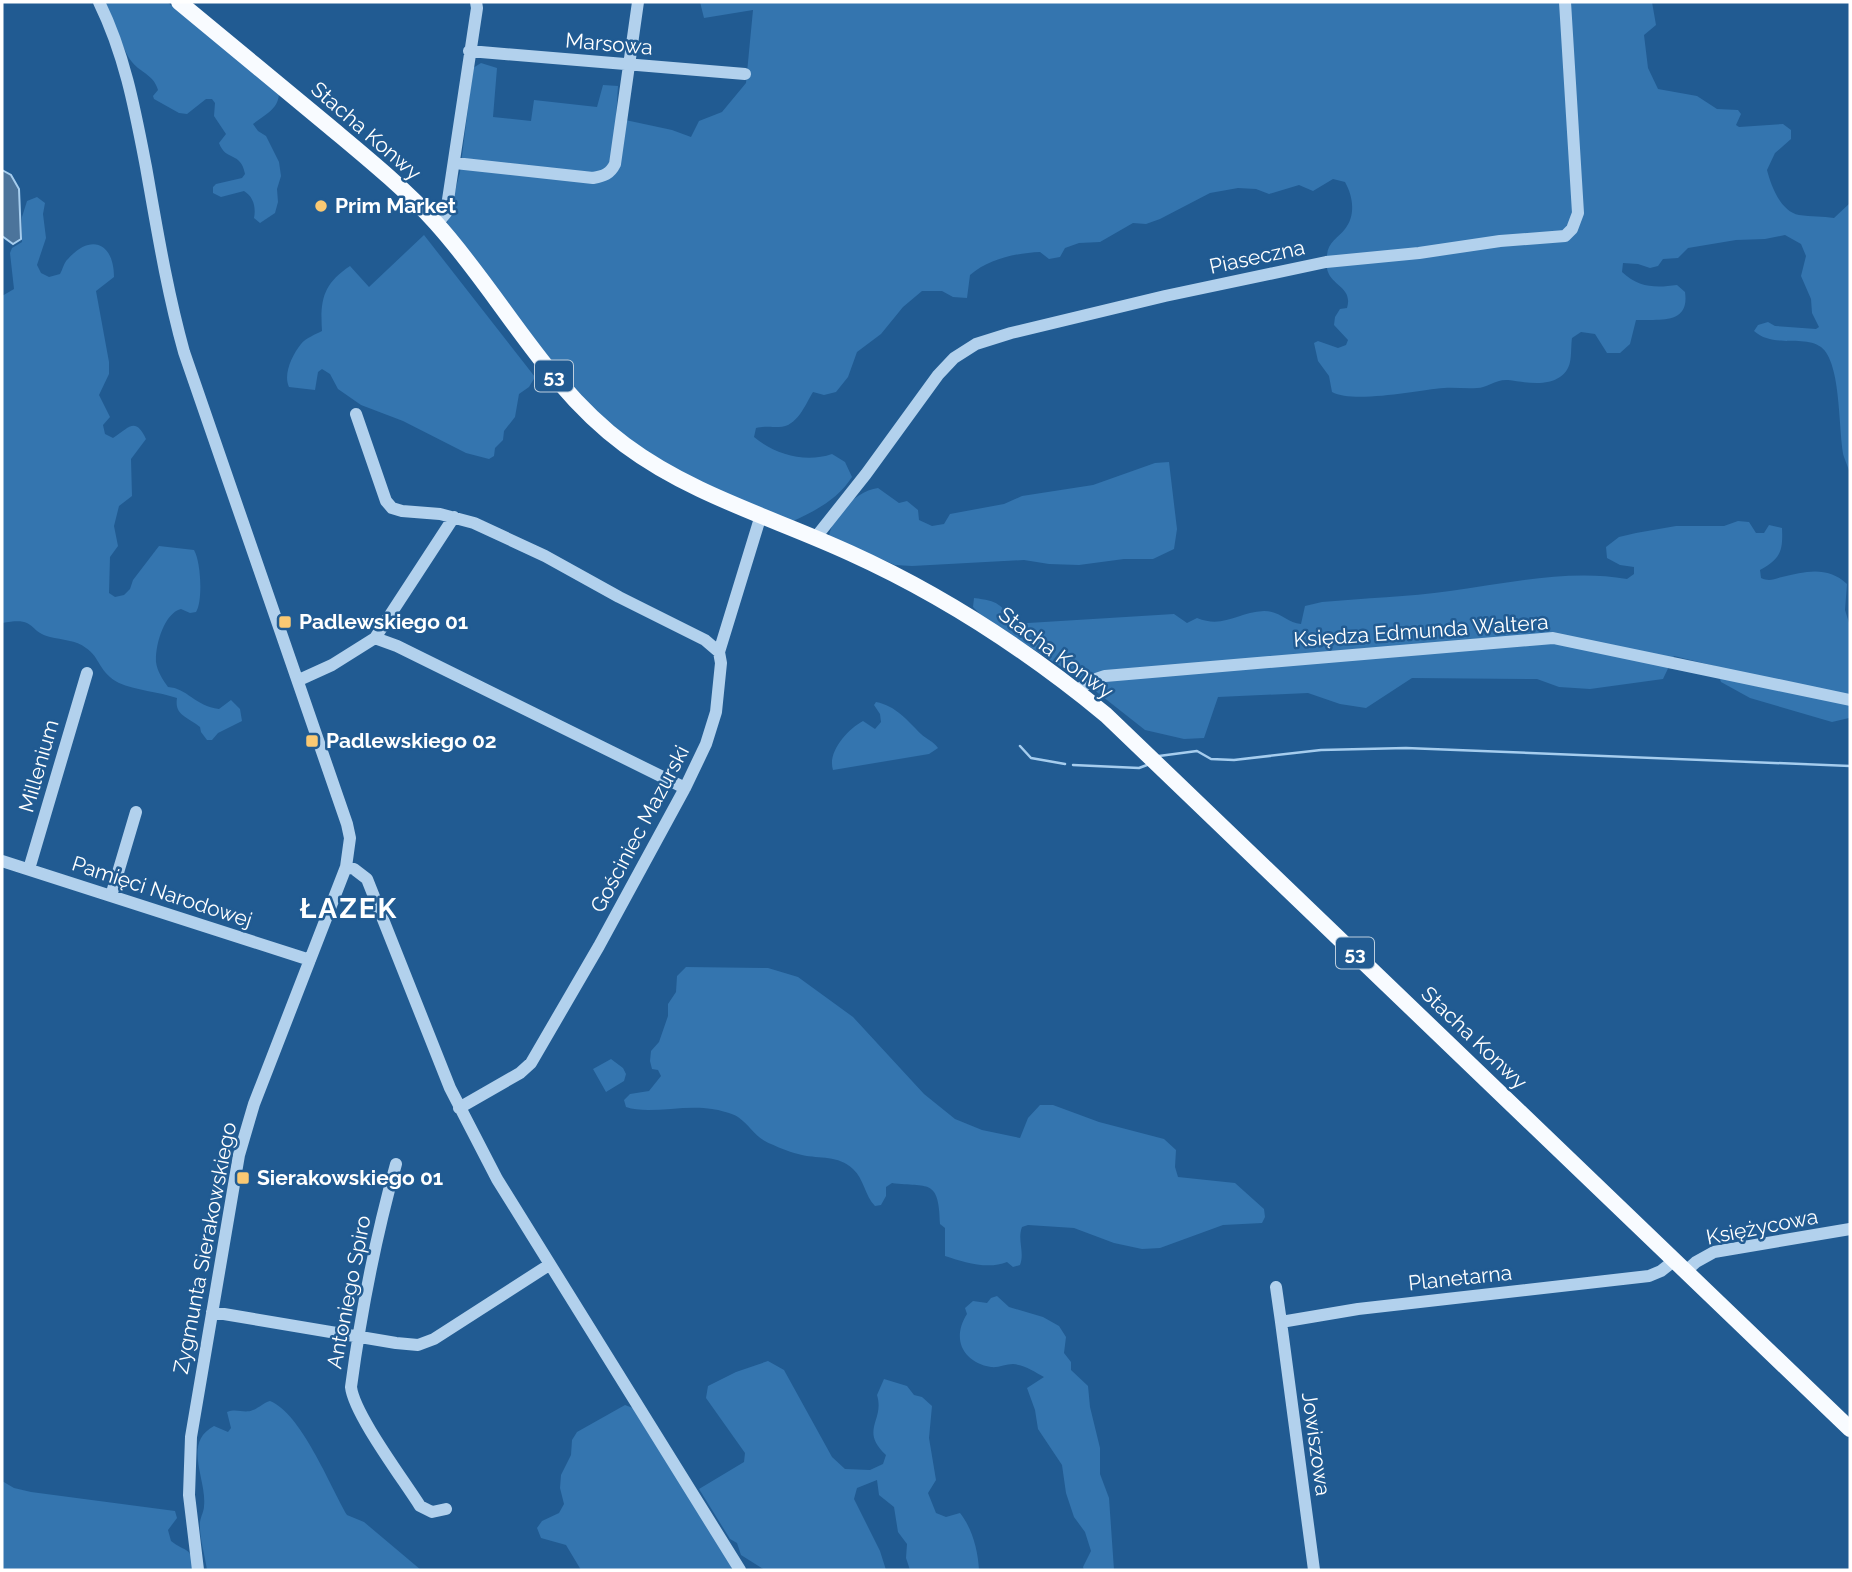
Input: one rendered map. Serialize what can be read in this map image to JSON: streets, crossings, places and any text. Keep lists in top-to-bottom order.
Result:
{
  "streets": {
    "main road": ["Stacha Konwy", "53"],
    "street": [
      "Marsowa",
      "Piaseczna",
      "Księdza Edmunda Waltera",
      "Millenium",
      "Gościniec Mazurski",
      "Pamięci Narodowej",
      "Księżycowa",
      "Zygmunta Sierakowskiego",
      "Planetarna",
      "Antoniego Spiro",
      "Jowiszowa"
    ]
  },
  "crossings": [
    ["Stacha Konwy", "Piaseczna"],
    ["Stacha Konwy", "Księdza Edmunda Waltera"],
    ["Stacha Konwy", "Gościniec Mazurski"],
    ["Stacha Konwy", "Księżycowa"],
    ["Stacha Konwy", "Planetarna"],
    ["Millenium", "Pamięci Narodowej"],
    ["Pamięci Narodowej", "Zygmunta Sierakowskiego"],
    ["Księżycowa", "Planetarna"],
    ["Planetarna", "Jowiszowa"]
  ],
  "districts": ["ŁAZEK"],
  "places": {
    "other": ["Prim Market"],
    "transit": ["Padlewskiego 01", "Padlewskiego 02", "Sierakowskiego 01"]
  }
}
